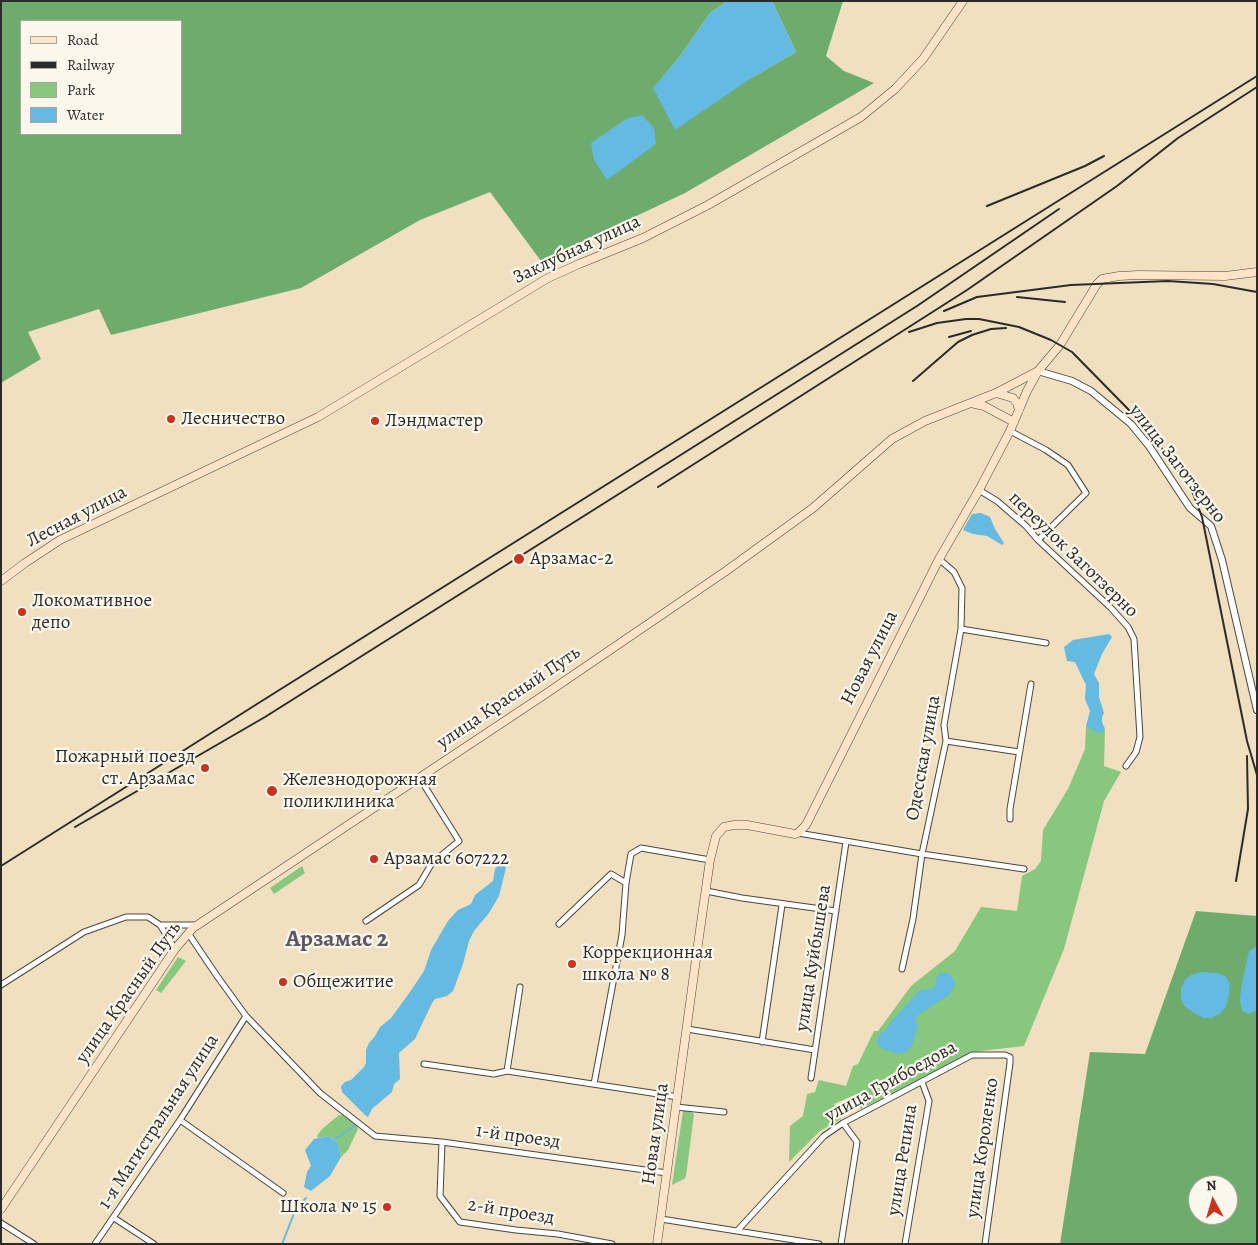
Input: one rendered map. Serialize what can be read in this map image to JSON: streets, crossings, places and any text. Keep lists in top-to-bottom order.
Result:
{
  "streets": {
    "main road": [
      "Заклубная улица",
      "Лесная улица",
      "Новая улица",
      "улица Красный Путь"
    ],
    "street": [
      "улица Заготзерно",
      "переулок Заготзерно",
      "Одесская улица",
      "улица Куйбышева",
      "улица Грибоедова",
      "1-я Магистральная улица",
      "1-й проезд",
      "улица Короленко",
      "улица Репина",
      "2-й проезд"
    ]
  },
  "crossings": [
    ["Заклубная улица", "Лесная улица"],
    ["улица Заготзерно", "Новая улица"],
    ["улица Заготзерно", "улица Красный Путь"],
    ["переулок Заготзерно", "Новая улица"],
    ["Новая улица", "улица Красный Путь"],
    ["Новая улица", "Одесская улица"],
    ["Новая улица", "1-й проезд"],
    ["улица Красный Путь", "1-й проезд"],
    ["улица Грибоедова", "улица Короленко"],
    ["улица Грибоедова", "улица Репина"],
    ["1-я Магистральная улица", "1-й проезд"],
    ["1-й проезд", "2-й проезд"]
  ],
  "districts": ["Арзамас 2"],
  "places": [
    "Лесничество",
    "Лэндмастер",
    "Арзамас-2",
    "Локомативное депо",
    "Пожарный поезд ст. Арзамас",
    "Железнодорожная поликлиника",
    "Арзамас 607222",
    "Коррекционная школа № 8",
    "Общежитие",
    "Школа № 15"
  ],
  "legend": [
    "Road",
    "Railway",
    "Park",
    "Water"
  ],
  "north": "top"
}
